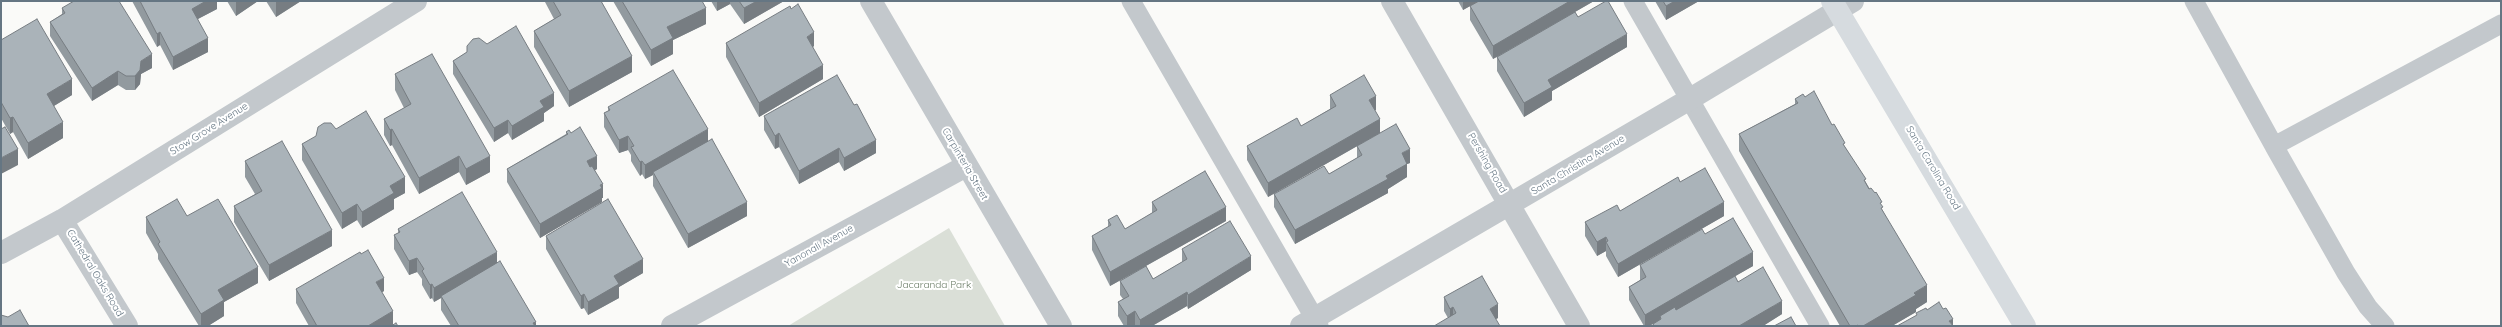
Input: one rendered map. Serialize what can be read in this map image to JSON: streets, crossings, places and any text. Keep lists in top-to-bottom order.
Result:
{
  "streets": {
    "street": [
      "Stow Grove Avenue",
      "Pershing Road",
      "Carpinteria Street",
      "Santa Christina Avenue",
      "Santa Carolina Road",
      "Yanonali Avenue",
      "Cathedral Oaks Road"
    ]
  },
  "crossings": [
    ["Stow Grove Avenue", "Cathedral Oaks Road"],
    ["Pershing Road", "Santa Christina Avenue"],
    ["Carpinteria Street", "Yanonali Avenue"],
    ["Santa Christina Avenue", "Santa Carolina Road"]
  ],
  "parks": ["Jacaranda Park"]
}
